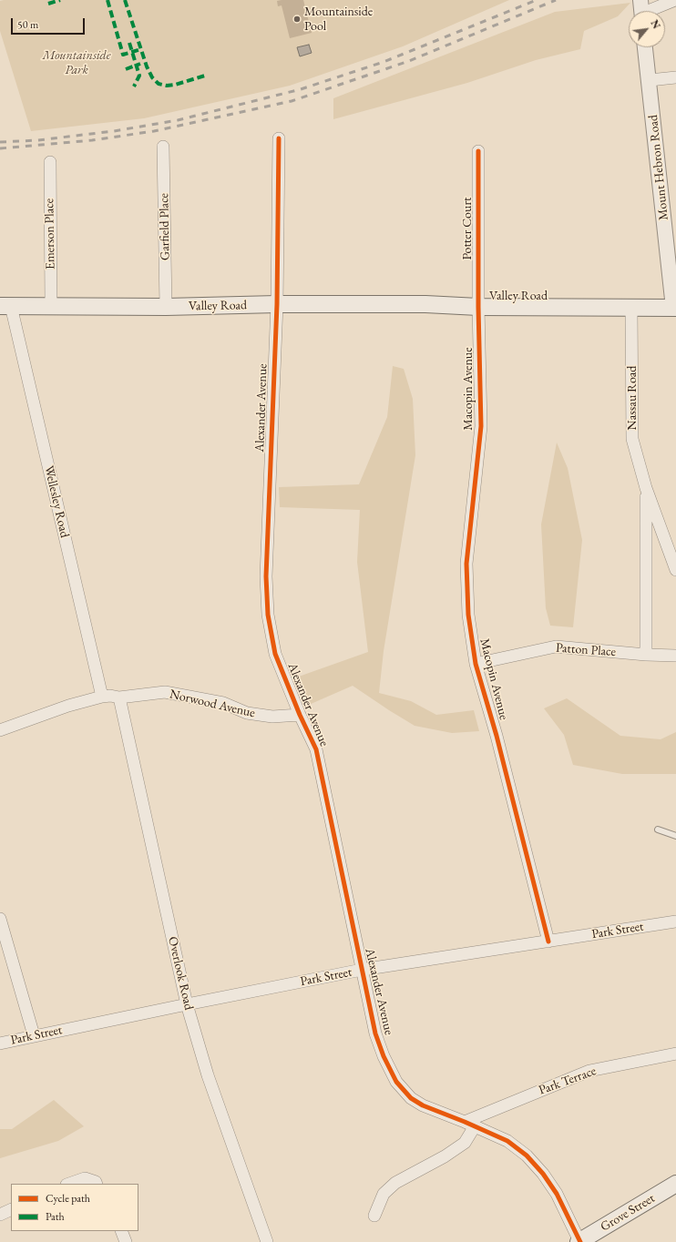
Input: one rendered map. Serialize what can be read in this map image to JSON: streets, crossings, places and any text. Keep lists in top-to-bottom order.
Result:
{
  "streets": {
    "main road": ["Valley Road", "Grove Street"],
    "street": [
      "Mount Hebron Road",
      "Garfield Place",
      "Potter Court",
      "Emerson Place",
      "Macopin Avenue",
      "Nassau Road",
      "Alexander Avenue",
      "Wellesley Road",
      "Patton Place",
      "Norwood Avenue",
      "Park Street",
      "Overlook Road",
      "Park Terrace"
    ]
  },
  "crossings": [
    ["Mount Hebron Road", "Valley Road"],
    ["Garfield Place", "Valley Road"],
    ["Potter Court", "Valley Road"],
    ["Potter Court", "Macopin Avenue"],
    ["Emerson Place", "Valley Road"],
    ["Valley Road", "Macopin Avenue"],
    ["Valley Road", "Nassau Road"],
    ["Valley Road", "Alexander Avenue"],
    ["Valley Road", "Wellesley Road"],
    ["Macopin Avenue", "Patton Place"],
    ["Macopin Avenue", "Park Street"],
    ["Nassau Road", "Patton Place"],
    ["Alexander Avenue", "Norwood Avenue"],
    ["Alexander Avenue", "Park Street"],
    ["Alexander Avenue", "Park Terrace"],
    ["Alexander Avenue", "Grove Street"],
    ["Wellesley Road", "Norwood Avenue"],
    ["Norwood Avenue", "Overlook Road"],
    ["Park Street", "Overlook Road"]
  ],
  "parks": ["Mountainside Park"],
  "places": ["Mountainside Pool"],
  "legend": ["Cycle path", "Path"],
  "scale_bar": "50 m",
  "north": "top right"
}
